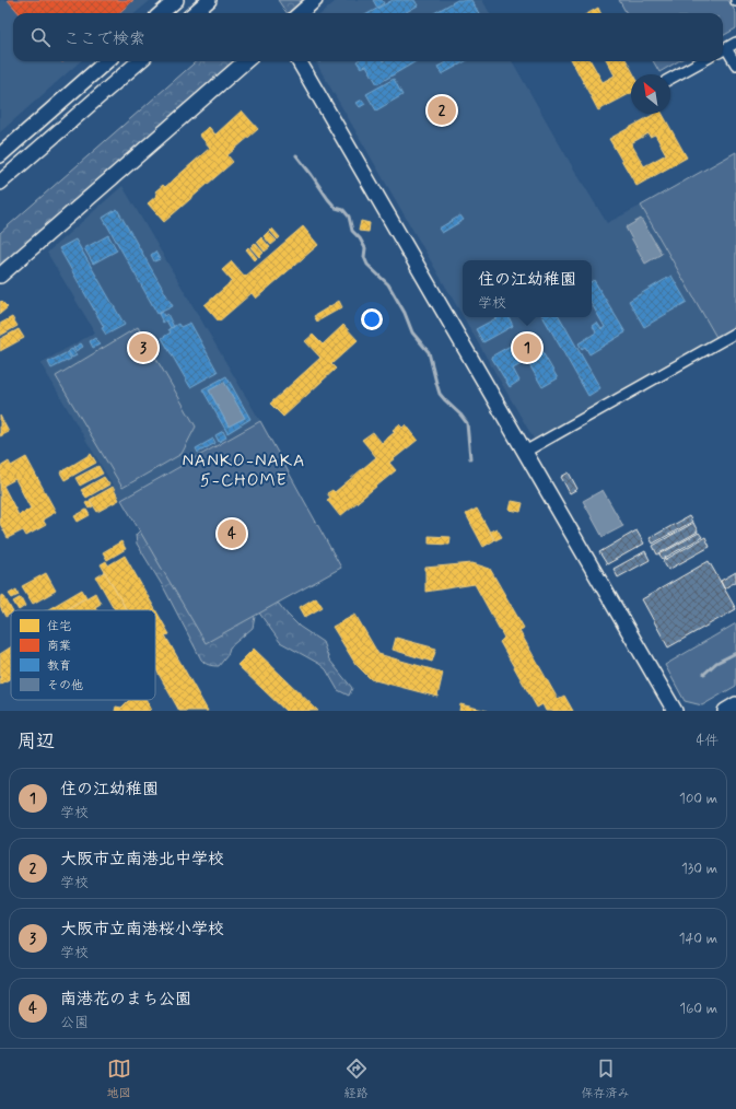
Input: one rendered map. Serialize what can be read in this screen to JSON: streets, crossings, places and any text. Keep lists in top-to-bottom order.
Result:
{
  "districts": ["NANKO-NAKA 5-CHOME"],
  "legend": [
    "住宅",
    "商業",
    "教育",
    "その他"
  ],
  "north": "top left",
  "page": {
    "search": "ここで検索",
    "pins": [
      "2",
      "1",
      "3",
      "4"
    ],
    "popup": ["住の江幼稚園", "学校"],
    "heading": ["周辺", "4件"],
    "list": [
      {
        "mark": "1",
        "name": "住の江幼稚園",
        "note": "学校",
        "value": "100 m"
      },
      {
        "mark": "2",
        "name": "大阪市立南港北中学校",
        "note": "学校",
        "value": "130 m"
      },
      {
        "mark": "3",
        "name": "大阪市立南港桜小学校",
        "note": "学校",
        "value": "140 m"
      },
      {
        "mark": "4",
        "name": "南港花のまち公園",
        "note": "公園",
        "value": "160 m"
      }
    ],
    "nav": ["地図", "経路", "保存済み"]
  }
}
